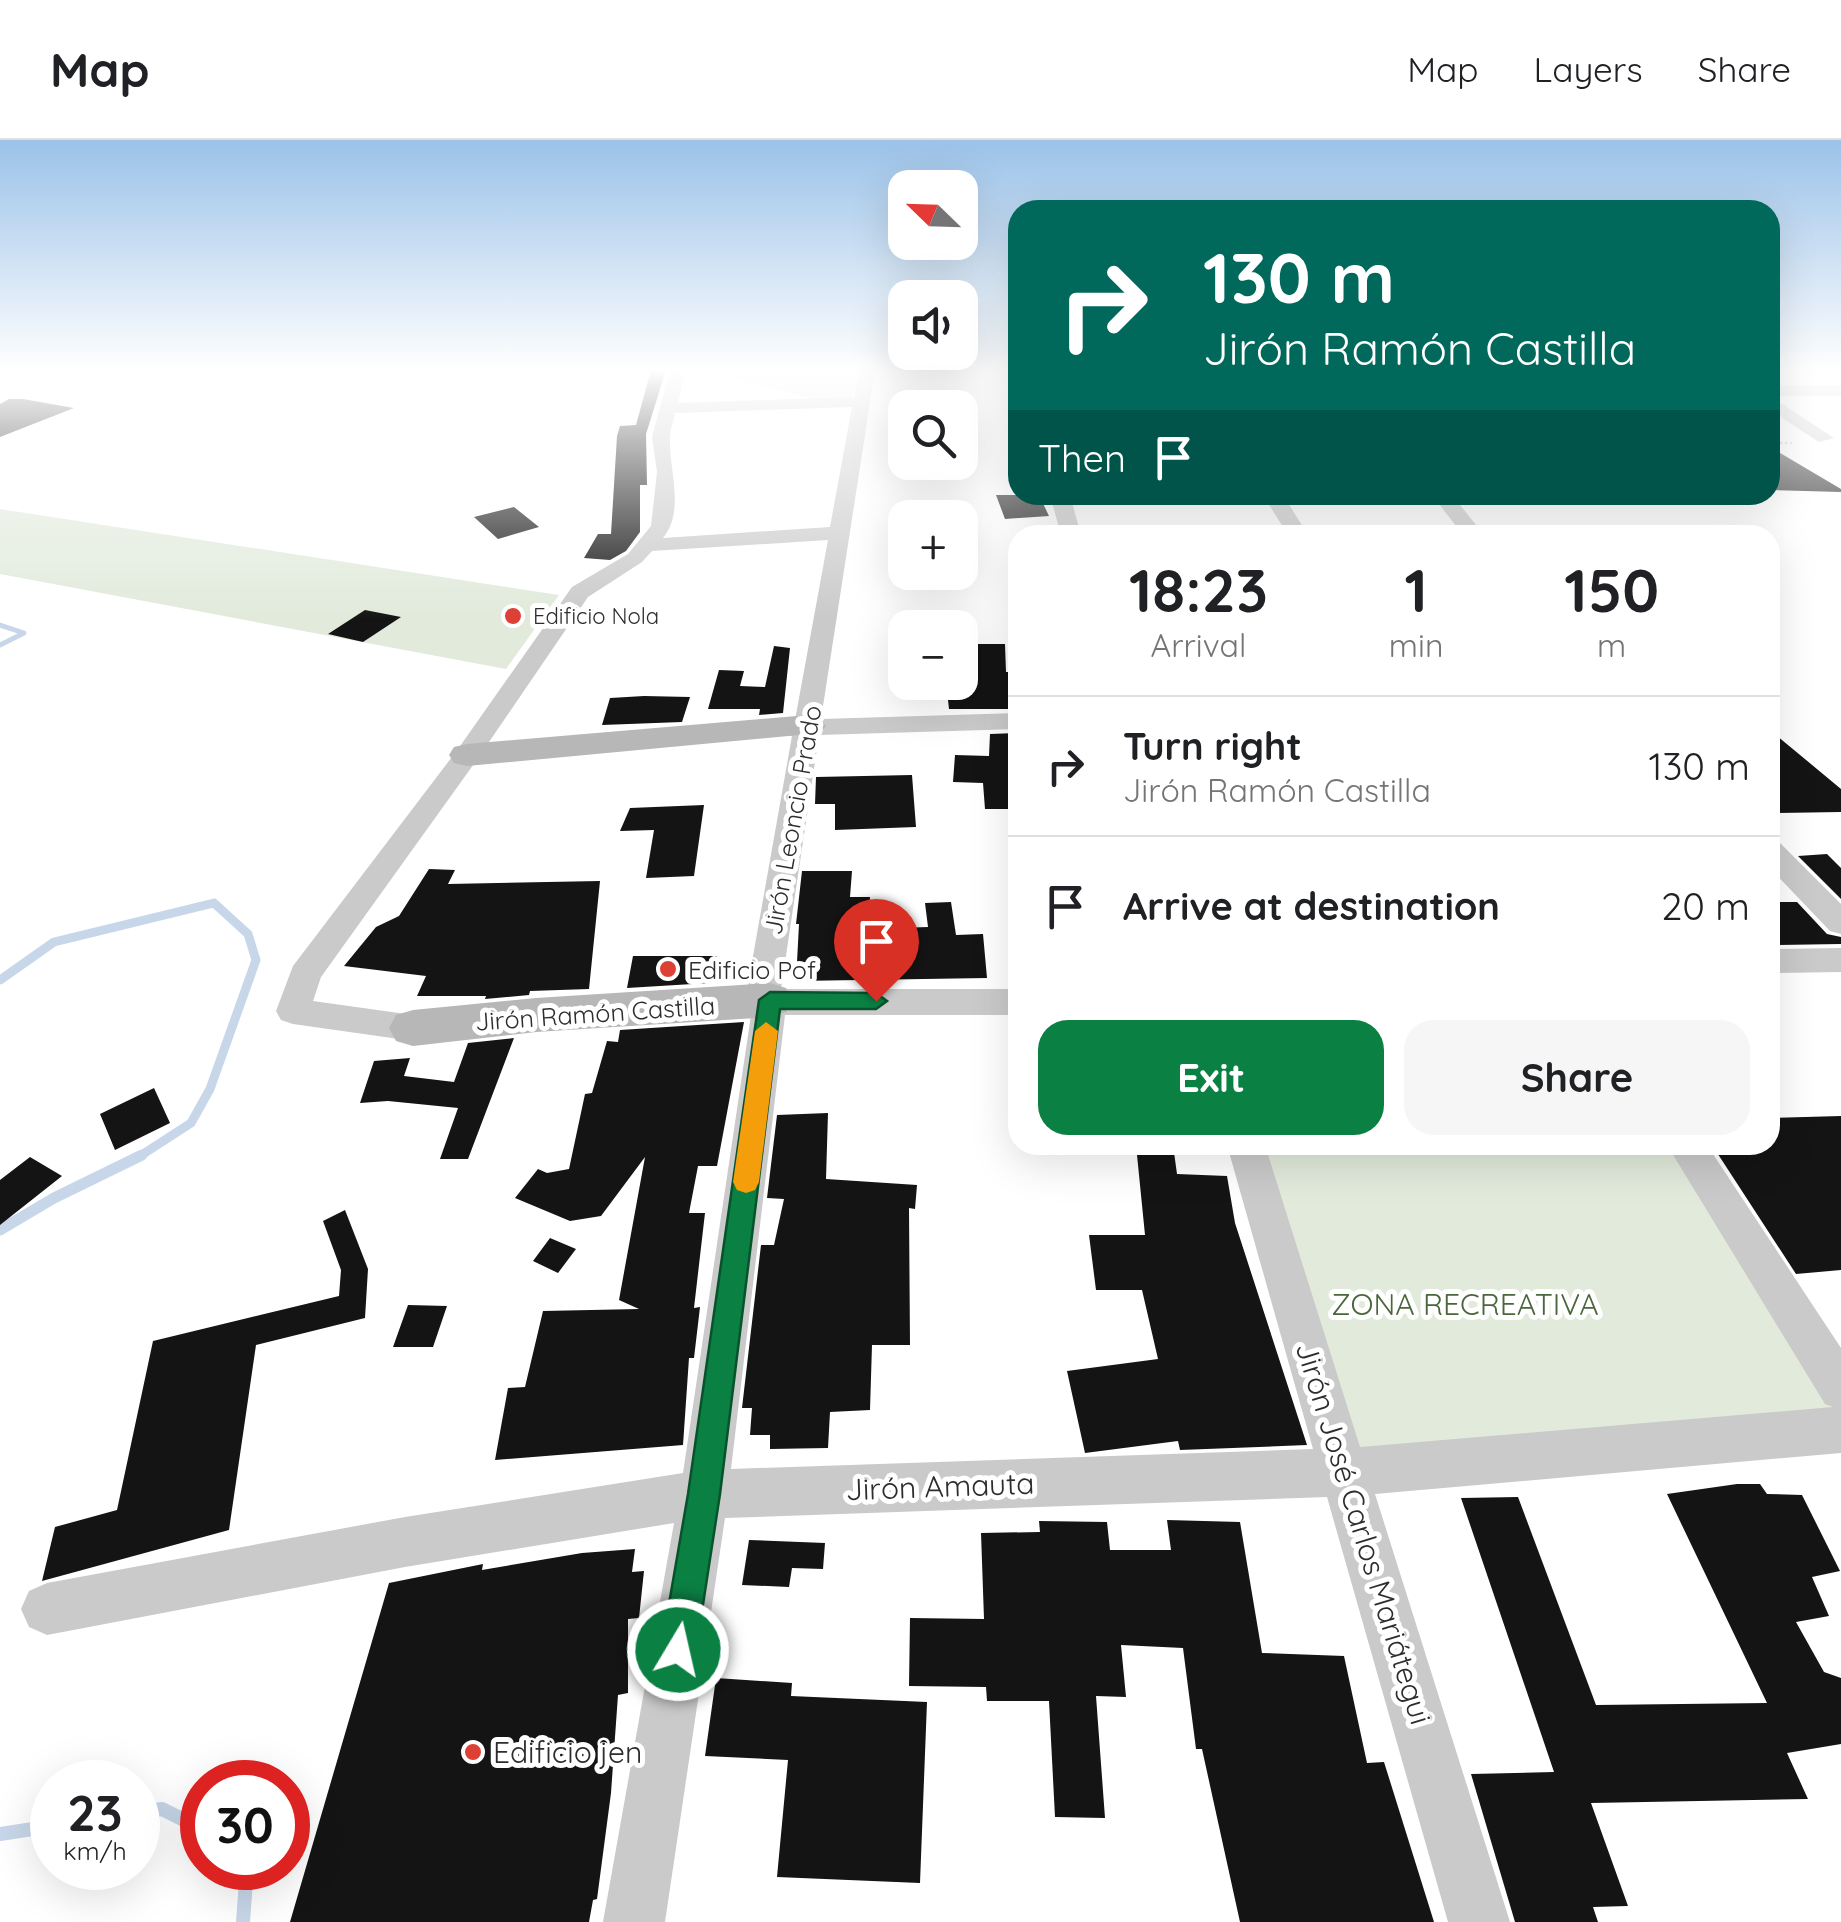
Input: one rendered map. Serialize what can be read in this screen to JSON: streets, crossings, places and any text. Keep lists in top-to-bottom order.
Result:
{
  "streets": {
    "street": [
      "Jirón Leoncio Prado",
      "Jirón Ramón Castilla",
      "Jirón Amauta",
      "Jirón José Carlos Mariátegui"
    ]
  },
  "crossings": [
    ["Jirón Leoncio Prado", "Jirón Ramón Castilla"],
    ["Jirón Leoncio Prado", "Jirón Amauta"],
    ["Jirón Amauta", "Jirón José Carlos Mariátegui"]
  ],
  "parks": ["ZONA RECREATIVA"],
  "places": ["Edificio Nola", "Edificio Pof", "Edificio jen"],
  "north": "top left",
  "page": {
    "header": "Map",
    "nav": ["Map", "Layers", "Share"],
    "map_buttons": ["+", "−"],
    "turn": ["130 m", "Jirón Ramón Castilla"],
    "then": "Then",
    "eta": [
      "18:23",
      "Arrival",
      "1",
      "min",
      "150",
      "m"
    ],
    "list": [
      {
        "name": "Turn right",
        "note": "Jirón Ramón Castilla",
        "value": "130 m"
      },
      {
        "name": "Arrive at destination",
        "value": "20 m"
      }
    ],
    "buttons": ["Exit", "Share"],
    "speed": "23 km/h",
    "limit": "30"
  }
}
